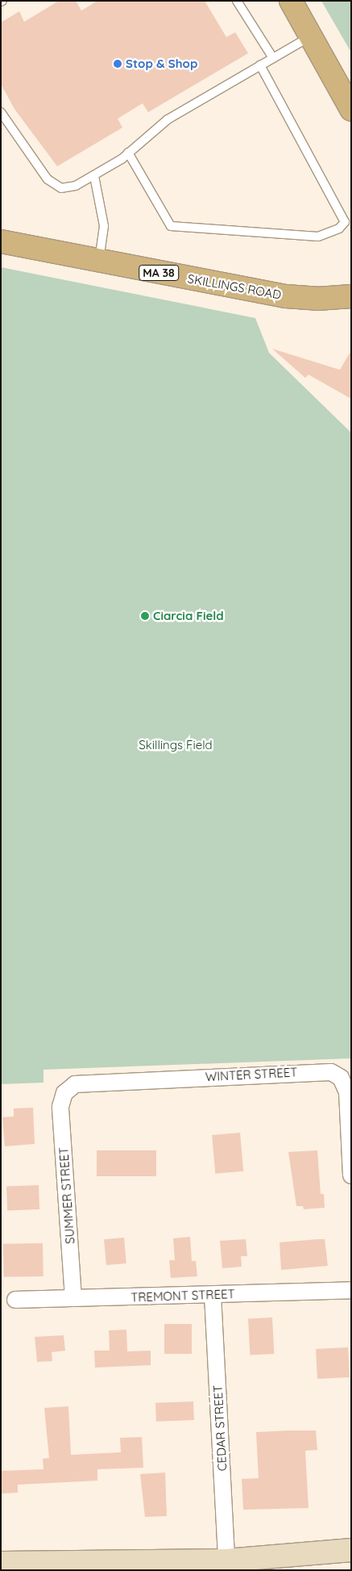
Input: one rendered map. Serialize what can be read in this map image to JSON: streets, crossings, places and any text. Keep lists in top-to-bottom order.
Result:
{
  "streets": {
    "main road": ["MA 38", "SKILLINGS ROAD"],
    "street": [
      "WINTER STREET",
      "SUMMER STREET",
      "TREMONT STREET",
      "CEDAR STREET"
    ]
  },
  "crossings": [
    ["WINTER STREET", "SUMMER STREET"],
    ["SUMMER STREET", "TREMONT STREET"],
    ["TREMONT STREET", "CEDAR STREET"]
  ],
  "parks": ["Skillings Field"],
  "places": ["Stop & Shop", "Ciarcia Field"]
}
